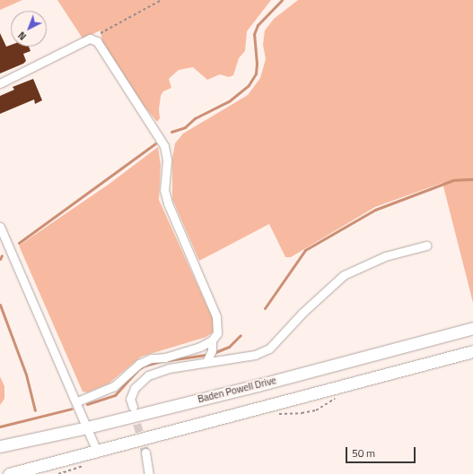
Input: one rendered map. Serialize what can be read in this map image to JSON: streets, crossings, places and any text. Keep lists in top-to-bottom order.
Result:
{
  "streets": {
    "main road": ["Baden Powell Drive"]
  },
  "scale_bar": "50 m",
  "north": "bottom left"
}
